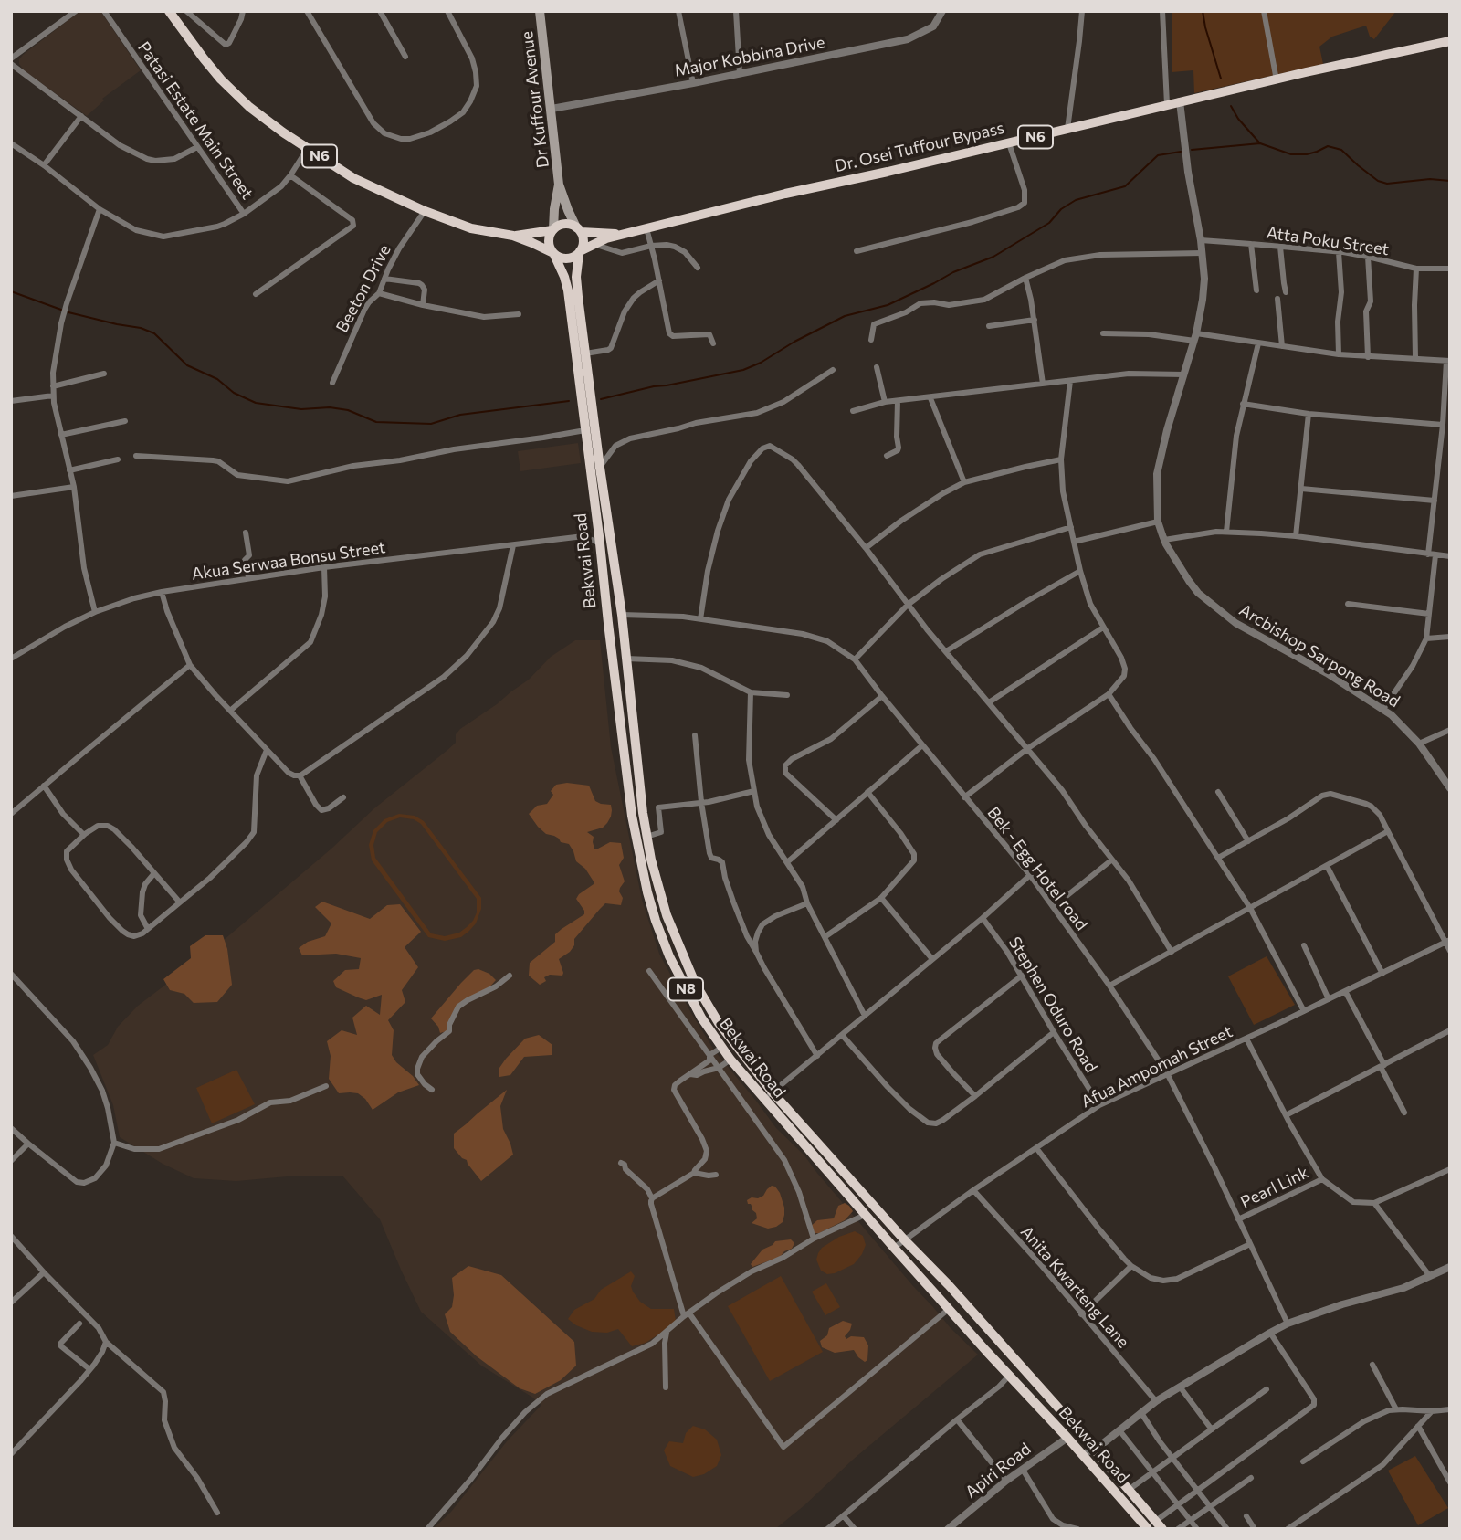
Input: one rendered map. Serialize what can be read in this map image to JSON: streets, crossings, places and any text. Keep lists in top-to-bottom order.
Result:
{
  "streets": {
    "highway": [
      "N6",
      "Dr. Osei Tuffour Bypass",
      "Bekwai Road",
      "N8"
    ],
    "main road": ["Dr Kuffour Avenue"],
    "street": [
      "Major Kobbina Drive",
      "Patasi Estate Main Street",
      "Atta Poku Street",
      "Beeton Drive",
      "Akua Serwaa Bonsu Street",
      "Arcbishop Sarpong Road",
      "Bek - Egg Hotel road",
      "Stephen Oduro Road",
      "Afua Ampomah Street",
      "Pearl Link",
      "Anita Kwarteng Lane",
      "Apiri Road"
    ]
  },
  "crossings": [
    ["Major Kobbina Drive", "Dr Kuffour Avenue"],
    ["N6", "Dr. Osei Tuffour Bypass"],
    ["N6", "Beeton Drive"],
    ["N6", "N8"],
    ["Dr. Osei Tuffour Bypass", "Arcbishop Sarpong Road"],
    ["Dr. Osei Tuffour Bypass", "N8"],
    ["Atta Poku Street", "Arcbishop Sarpong Road"],
    ["Bekwai Road", "Bek - Egg Hotel road"],
    ["Bekwai Road", "N8"],
    ["Bekwai Road", "Afua Ampomah Street"],
    ["Bekwai Road", "Apiri Road"],
    ["Bek - Egg Hotel road", "Afua Ampomah Street"],
    ["Bek - Egg Hotel road", "Pearl Link"],
    ["Stephen Oduro Road", "Afua Ampomah Street"],
    ["Afua Ampomah Street", "Anita Kwarteng Lane"]
  ]
}
